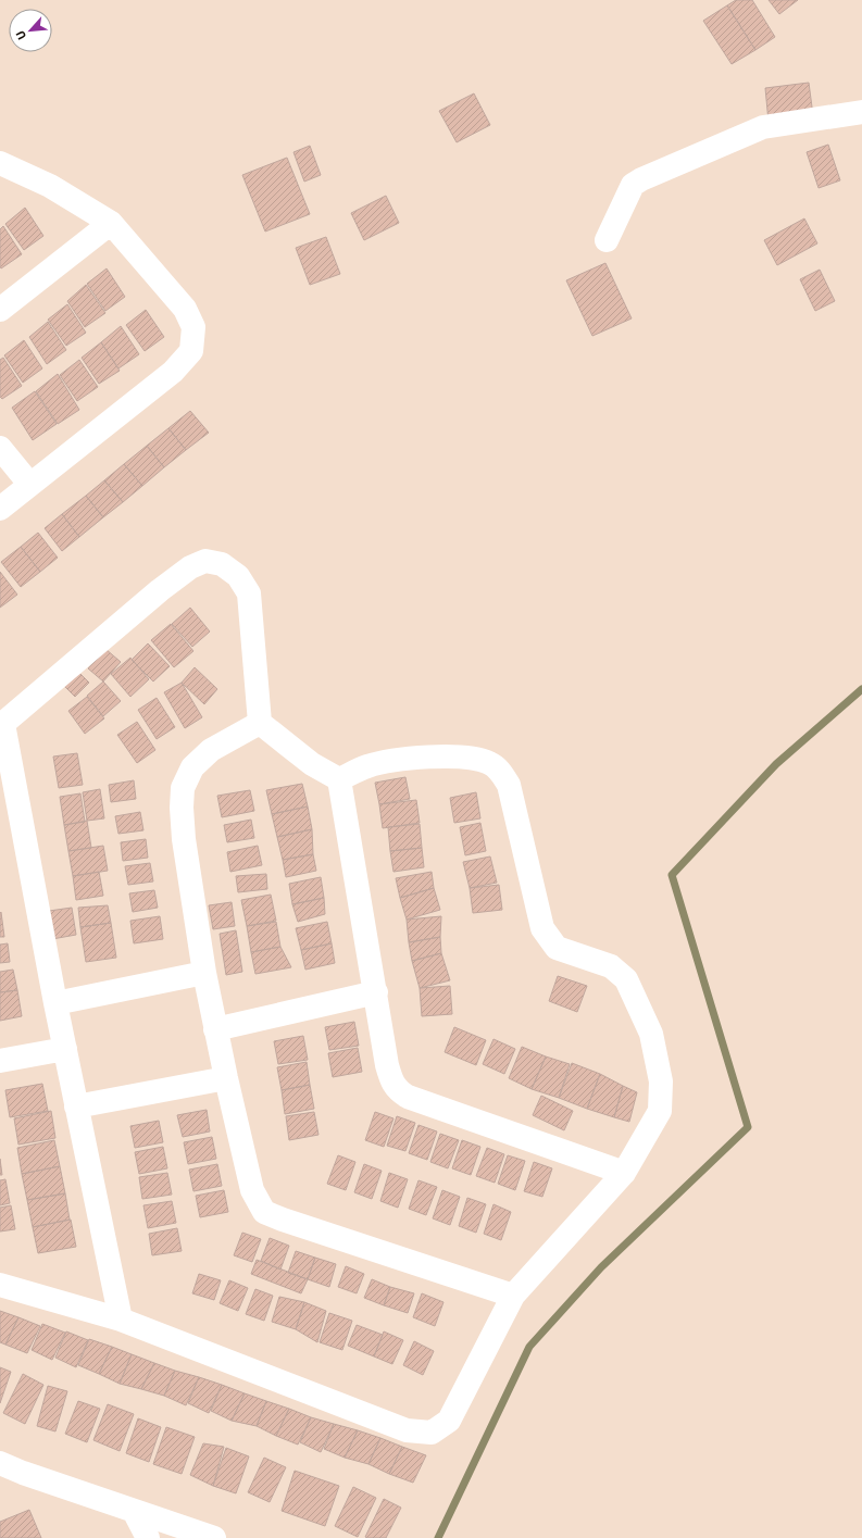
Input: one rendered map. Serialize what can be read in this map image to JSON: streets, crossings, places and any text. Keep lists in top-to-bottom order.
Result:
{
  "north": "bottom left"
}
